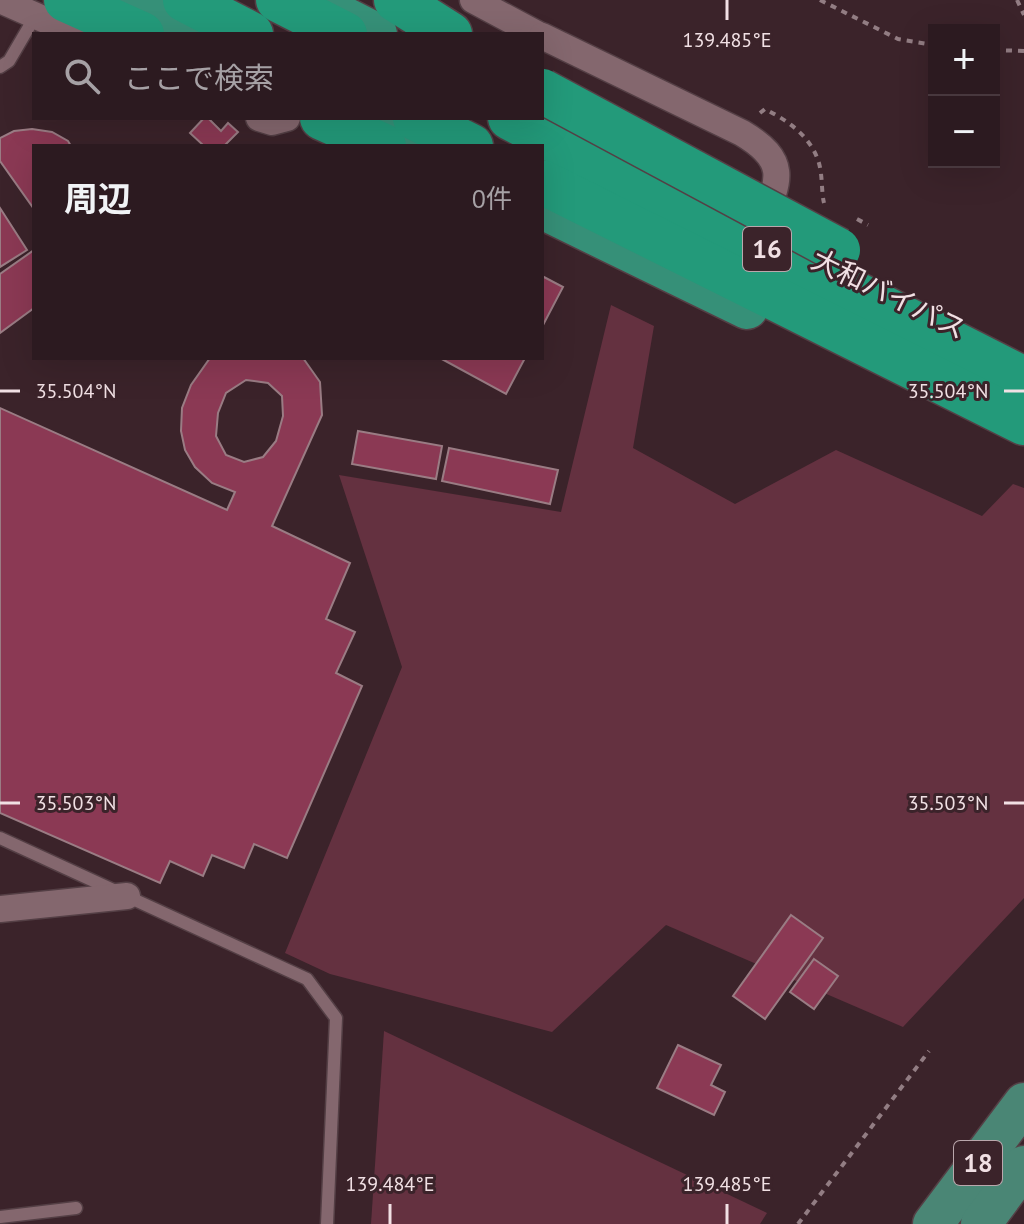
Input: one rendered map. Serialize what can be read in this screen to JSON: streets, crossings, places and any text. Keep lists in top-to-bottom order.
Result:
{
  "streets": {
    "highway": ["16", "大和バイパス"],
    "main road": ["18"]
  },
  "page": {
    "map_buttons": ["+", "−"],
    "search": "ここで検索",
    "heading": ["周辺", "0件"]
  },
  "coordinates": [
    "139.485°E",
    "35.504°N",
    "35.503°N",
    "139.484°E"
  ]
}
